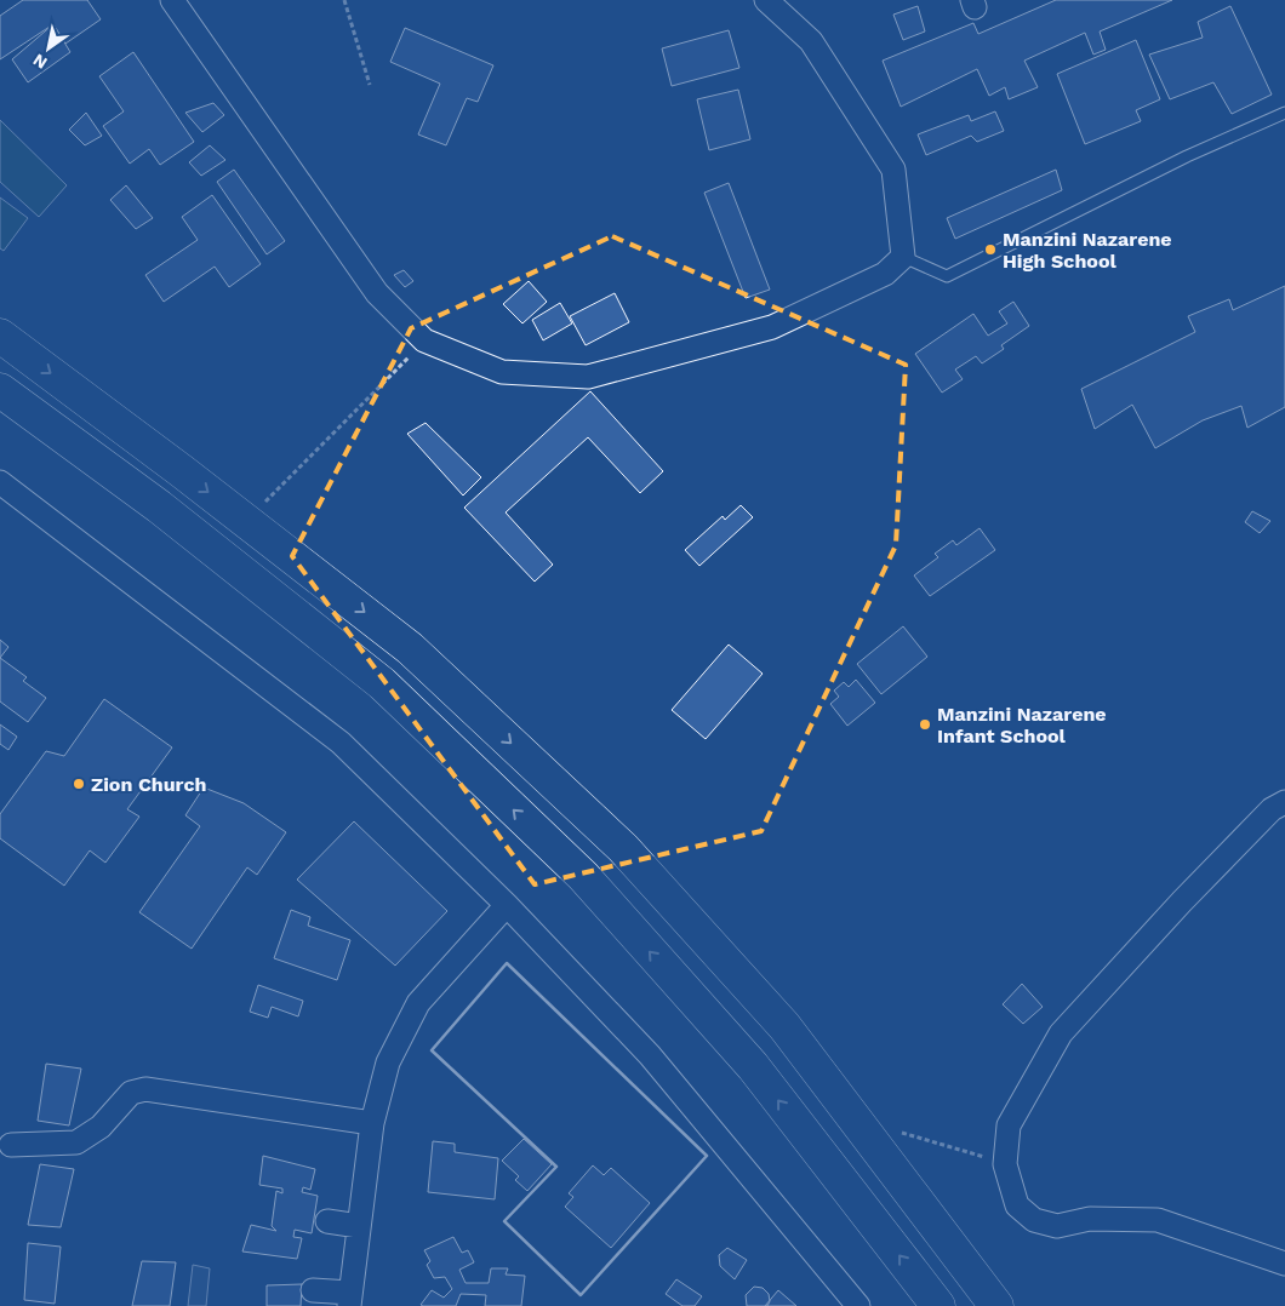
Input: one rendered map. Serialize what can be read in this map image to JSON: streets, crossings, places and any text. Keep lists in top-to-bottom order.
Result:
{
  "places": ["Manzini Nazarene High School", "Manzini Nazarene Infant School", "Zion Church"],
  "north": "bottom left"
}
